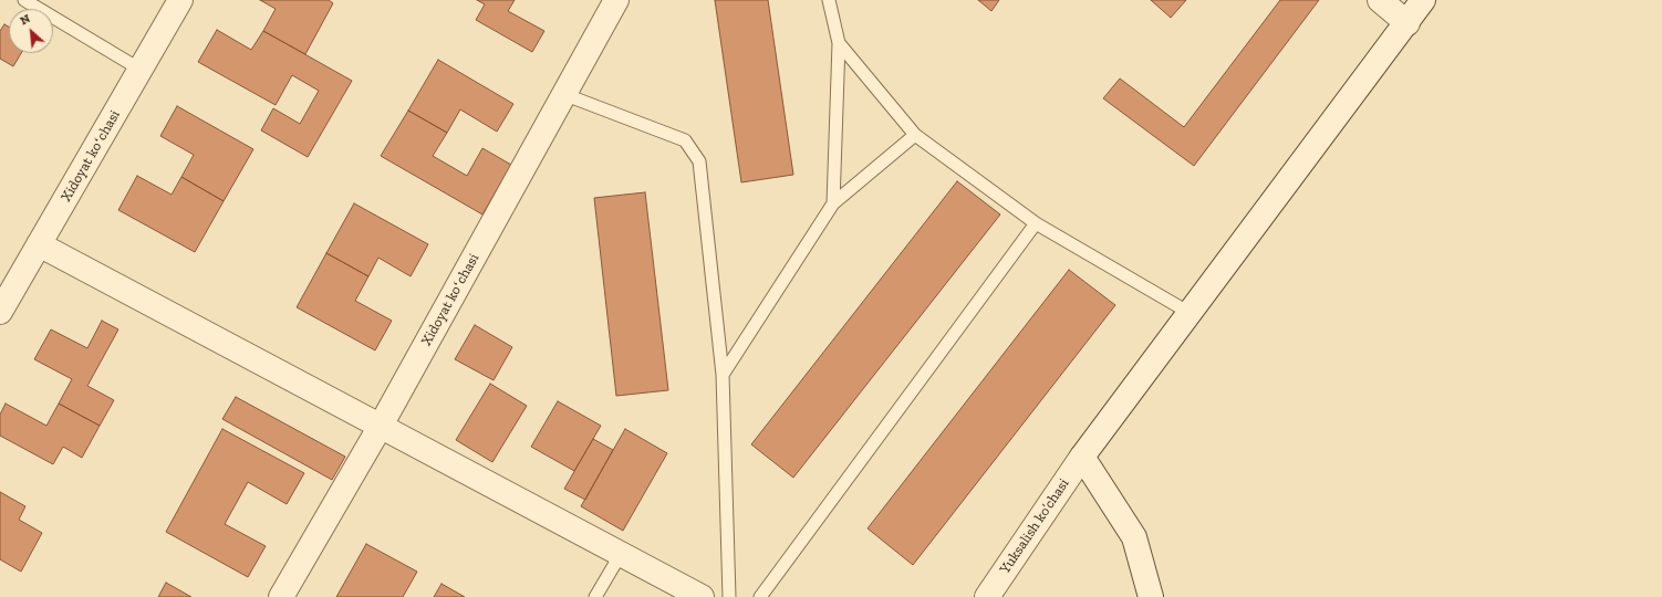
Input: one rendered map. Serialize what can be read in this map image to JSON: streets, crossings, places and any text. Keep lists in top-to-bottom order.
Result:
{
  "streets": {
    "street": ["Xidoyat koʻchasi", "Yuksalish ko’chasi"]
  },
  "north": "top left"
}
